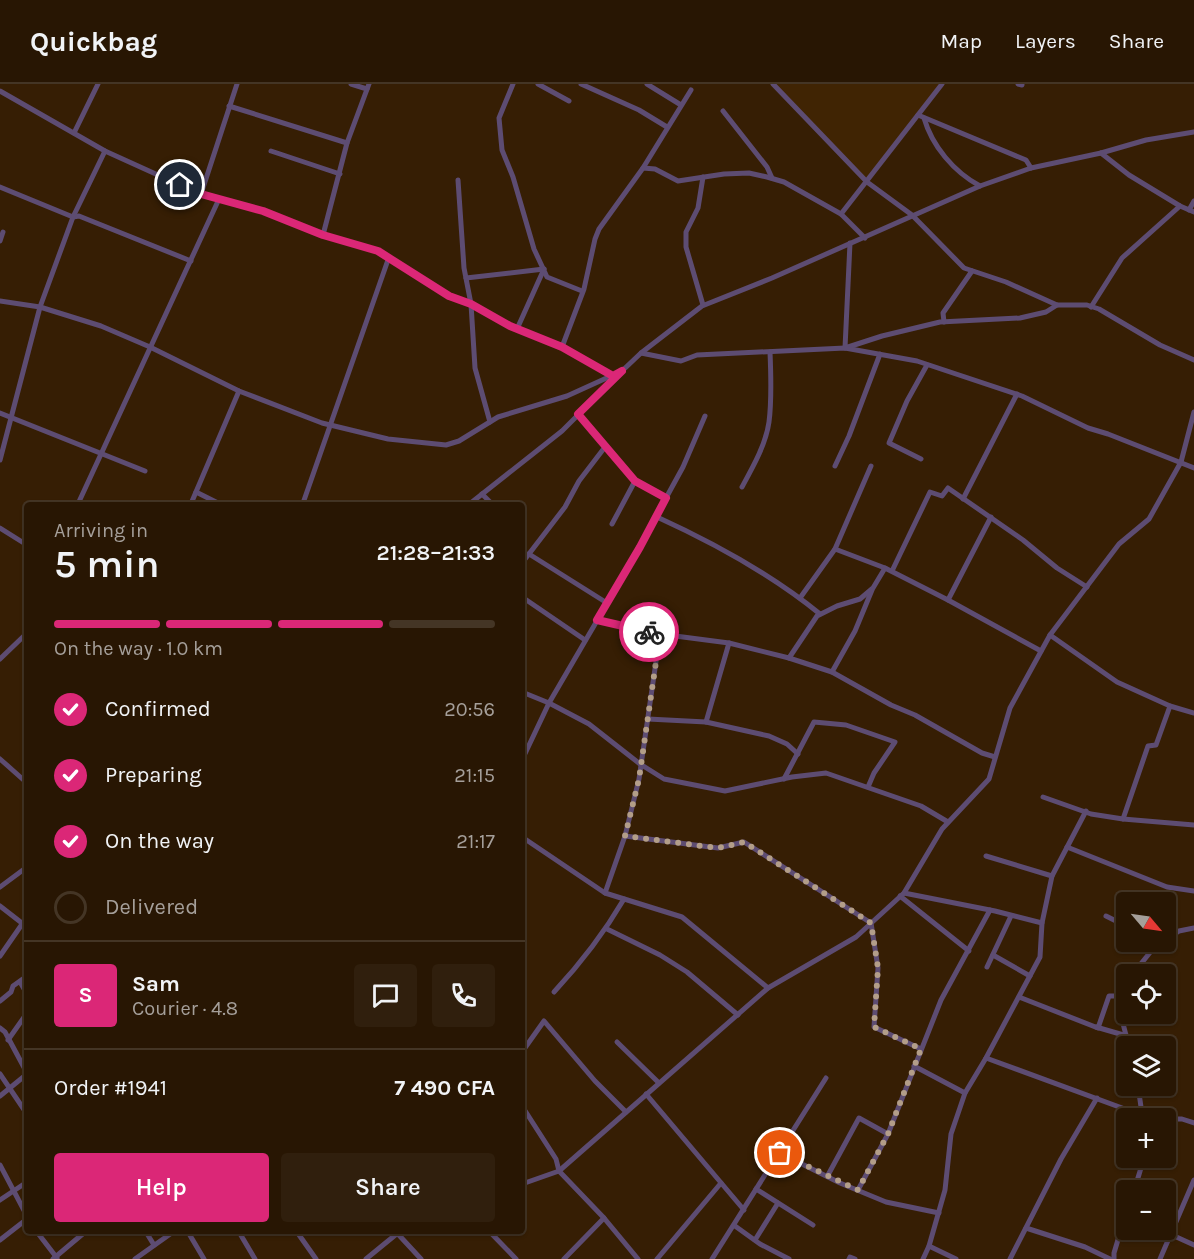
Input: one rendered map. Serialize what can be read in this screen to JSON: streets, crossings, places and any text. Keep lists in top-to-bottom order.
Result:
{
  "north": "bottom right",
  "page": {
    "header": "Quickbag",
    "nav": ["Map", "Layers", "Share"],
    "heading": ["5 min", "Arriving in", "21:28–21:33"],
    "panel": [
      "Sam",
      "Courier · 4.8",
      "Order #1941",
      "7 490 CFA"
    ],
    "bar": "On the way · 1.0 km",
    "list": [
      ["Confirmed", "20:56"],
      ["Preparing", "21:15"],
      ["On the way", "21:17"],
      "Delivered"
    ],
    "map_buttons": ["+", "−"],
    "round": "S",
    "buttons": ["Help", "Share"]
  }
}
